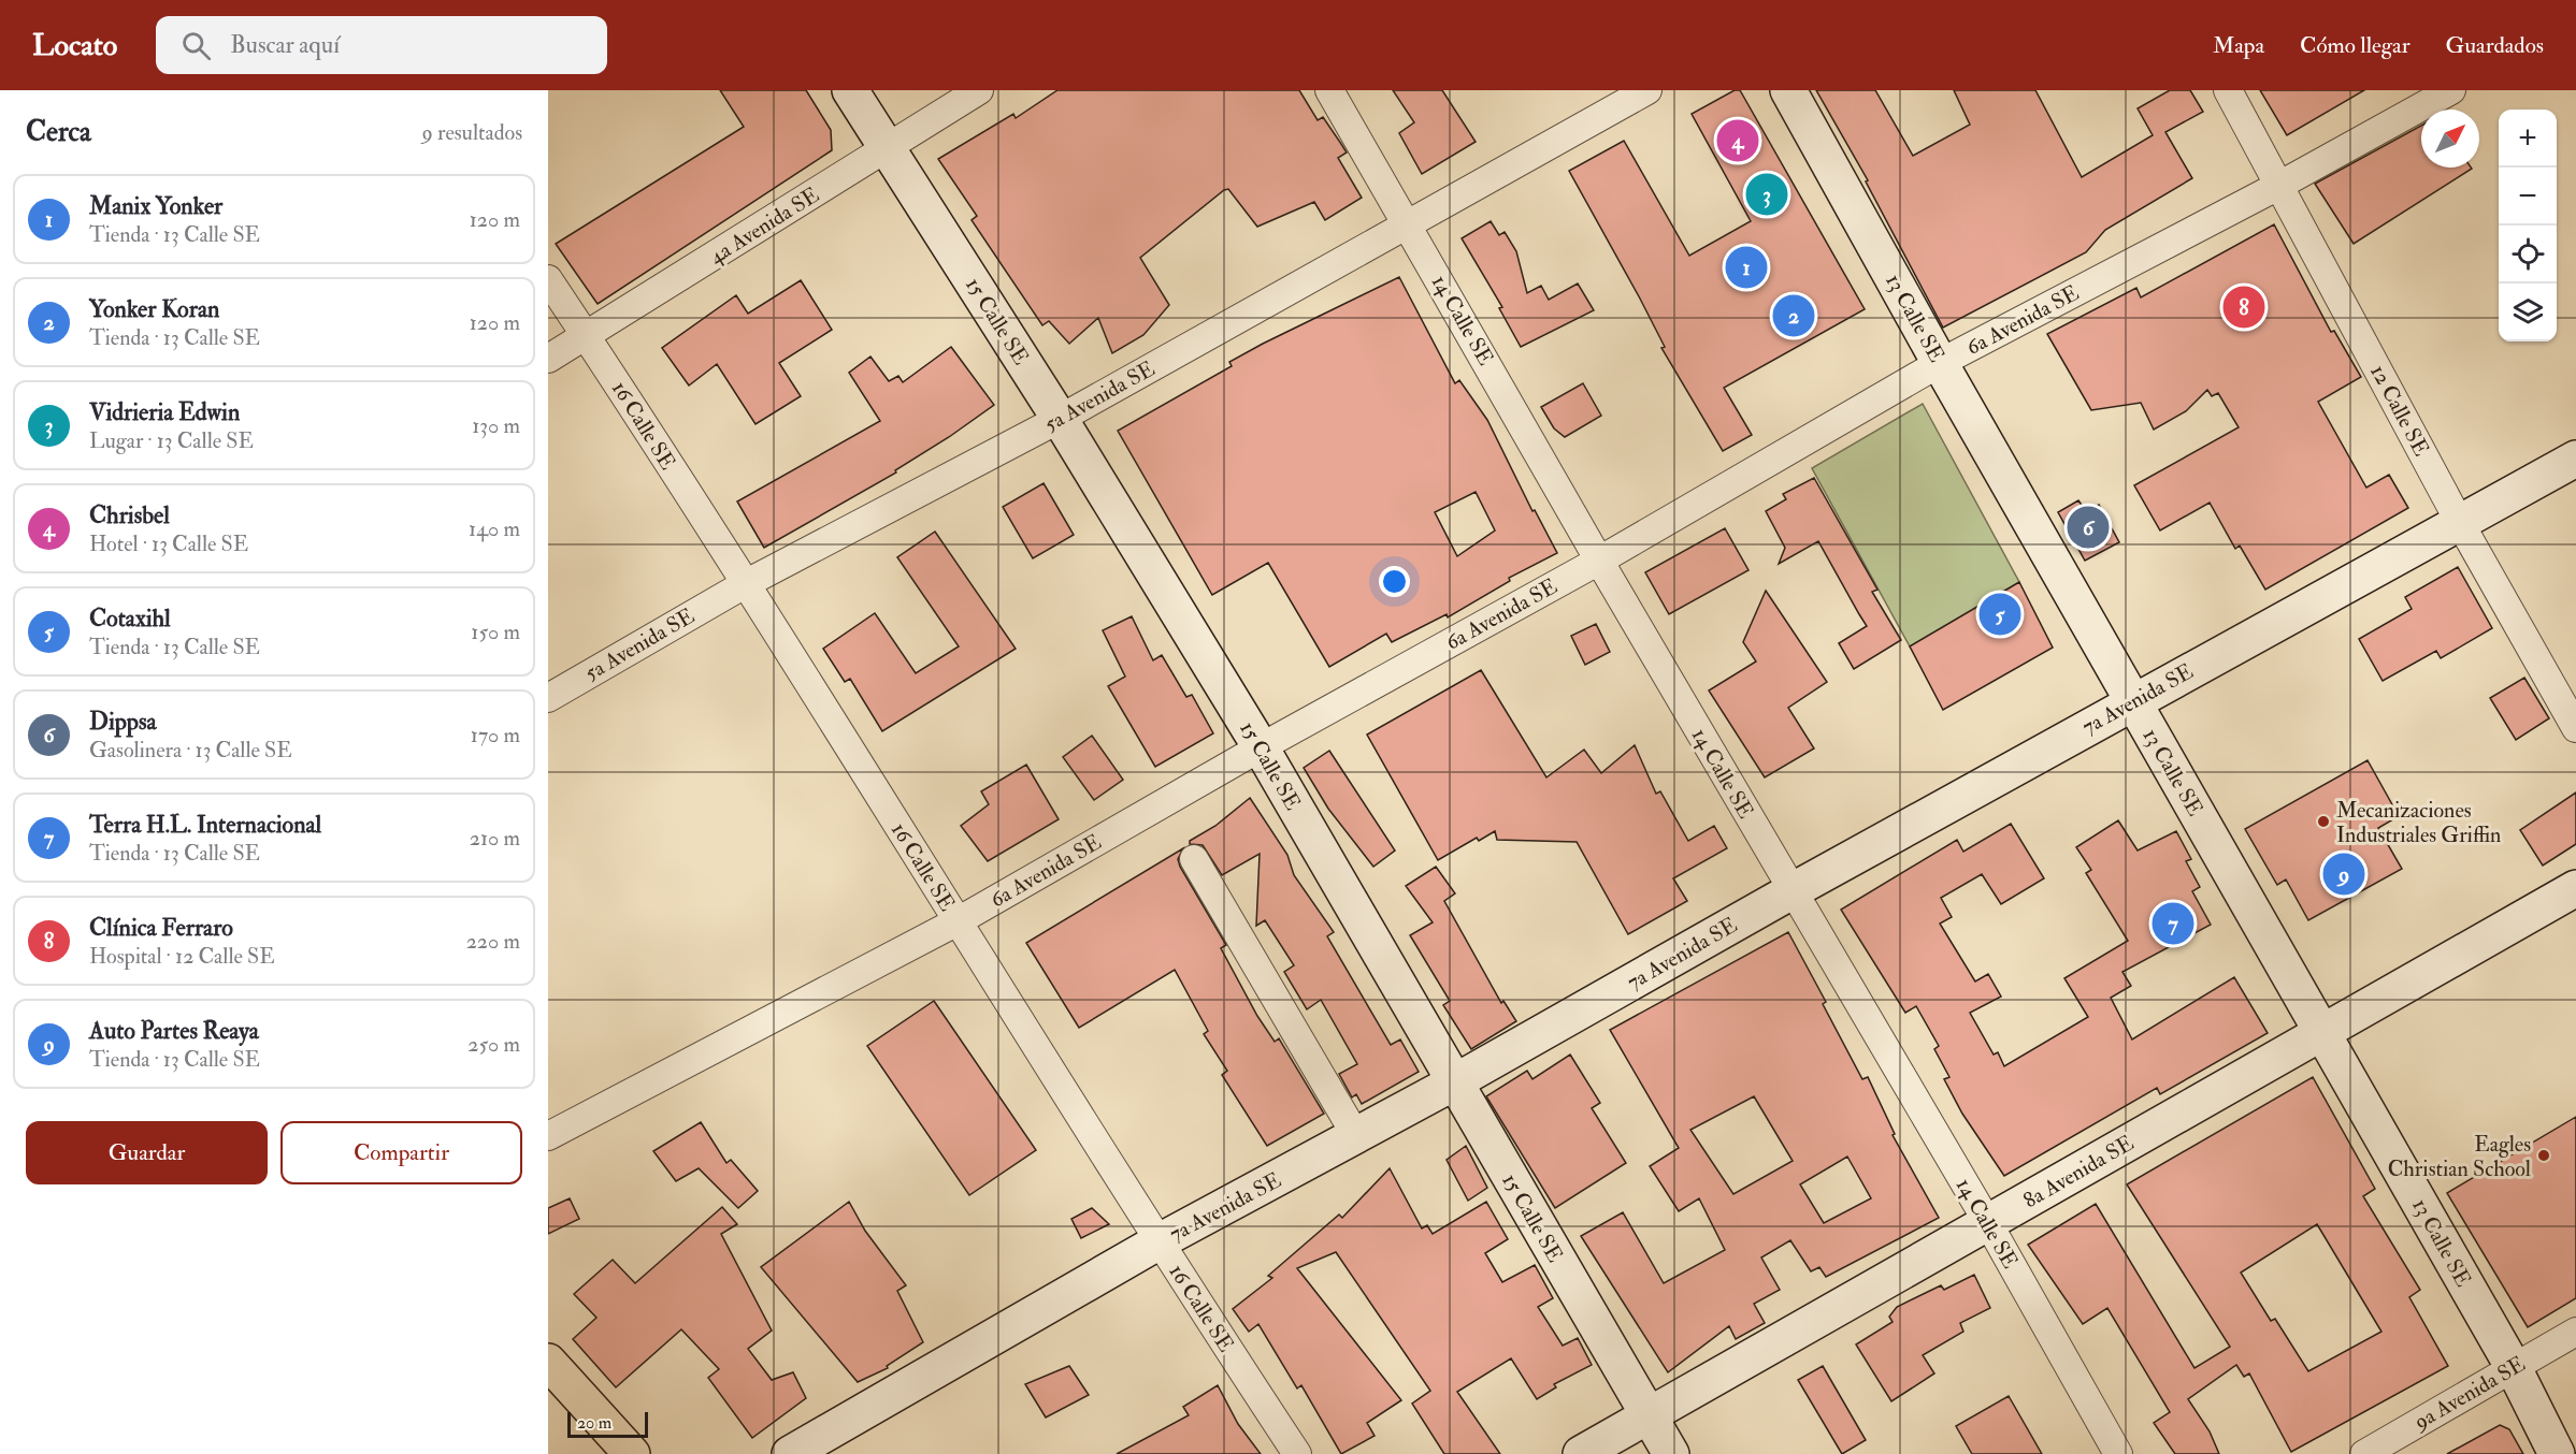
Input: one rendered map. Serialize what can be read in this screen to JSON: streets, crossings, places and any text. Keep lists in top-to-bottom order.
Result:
{
  "streets": {
    "street": [
      "4a Avenida SE",
      "13 Calle SE",
      "14 Calle SE",
      "6a Avenida SE",
      "15 Calle SE",
      "5a Avenida SE",
      "12 Calle SE",
      "16 Calle SE",
      "7a Avenida SE",
      "8a Avenida SE",
      "9a Avenida SE"
    ]
  },
  "crossings": [
    ["4a Avenida SE", "15 Calle SE"],
    ["4a Avenida SE", "16 Calle SE"],
    ["13 Calle SE", "6a Avenida SE"],
    ["13 Calle SE", "7a Avenida SE"],
    ["13 Calle SE", "8a Avenida SE"],
    ["13 Calle SE", "9a Avenida SE"],
    ["14 Calle SE", "6a Avenida SE"],
    ["14 Calle SE", "5a Avenida SE"],
    ["14 Calle SE", "7a Avenida SE"],
    ["14 Calle SE", "8a Avenida SE"],
    ["6a Avenida SE", "15 Calle SE"],
    ["6a Avenida SE", "12 Calle SE"],
    ["6a Avenida SE", "16 Calle SE"],
    ["15 Calle SE", "5a Avenida SE"],
    ["15 Calle SE", "7a Avenida SE"],
    ["15 Calle SE", "8a Avenida SE"],
    ["5a Avenida SE", "16 Calle SE"],
    ["12 Calle SE", "7a Avenida SE"],
    ["16 Calle SE", "7a Avenida SE"]
  ],
  "places": ["Mecanizaciones Industriales Griffin", "Eagles Christian School"],
  "scale_bar": "20 m",
  "north": "top right",
  "page": {
    "header": "Locato",
    "search": "Buscar aquí",
    "nav": ["Mapa", "Cómo llegar", "Guardados"],
    "heading": ["Cerca", "9 resultados"],
    "map_buttons": ["+", "−"],
    "pins": [
      "4",
      "3",
      "1",
      "8",
      "2",
      "6",
      "5",
      "9",
      "7"
    ],
    "list": [
      {
        "mark": "1",
        "name": "Manix Yonker",
        "note": "Tienda · 13 Calle SE",
        "value": "120 m"
      },
      {
        "mark": "2",
        "name": "Yonker Koran",
        "note": "Tienda · 13 Calle SE",
        "value": "120 m"
      },
      {
        "mark": "3",
        "name": "Vidrieria Edwin",
        "note": "Lugar · 13 Calle SE",
        "value": "130 m"
      },
      {
        "mark": "4",
        "name": "Chrisbel",
        "note": "Hotel · 13 Calle SE",
        "value": "140 m"
      },
      {
        "mark": "5",
        "name": "Cotaxihl",
        "note": "Tienda · 13 Calle SE",
        "value": "150 m"
      },
      {
        "mark": "6",
        "name": "Dippsa",
        "note": "Gasolinera · 13 Calle SE",
        "value": "170 m"
      },
      {
        "mark": "7",
        "name": "Terra H.L. Internacional",
        "note": "Tienda · 13 Calle SE",
        "value": "210 m"
      },
      {
        "mark": "8",
        "name": "Clínica Ferraro",
        "note": "Hospital · 12 Calle SE",
        "value": "220 m"
      },
      {
        "mark": "9",
        "name": "Auto Partes Reaya",
        "note": "Tienda · 13 Calle SE",
        "value": "250 m"
      }
    ],
    "buttons": ["Guardar", "Compartir"],
    "scale": "20 m"
  }
}
